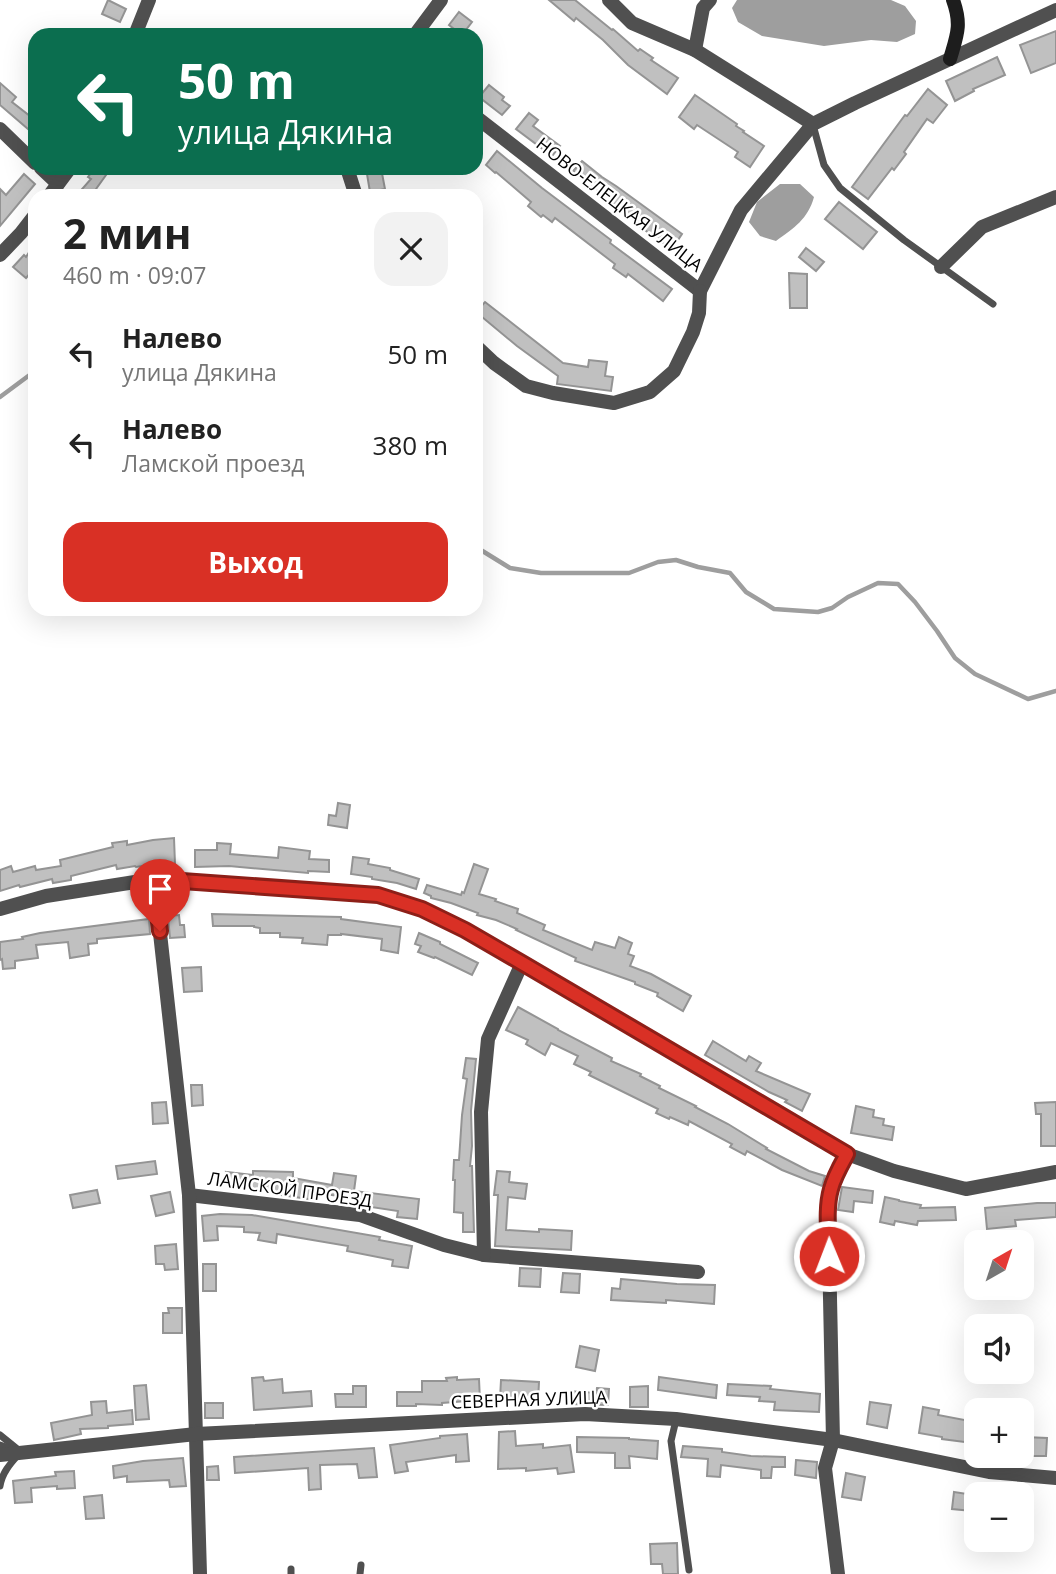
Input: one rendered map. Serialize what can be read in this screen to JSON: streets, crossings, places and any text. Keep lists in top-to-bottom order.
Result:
{
  "streets": {
    "street": ["НОВО-ЕЛЕЦКАЯ УЛИЦА", "ЛАМСКОЙ ПРОЕЗД", "СЕВЕРНАЯ УЛИЦА"]
  },
  "north": "top right",
  "page": {
    "turn": ["50 m", "улица Дякина"],
    "heading": ["2 мин", "460 m · 09:07"],
    "list": [
      {
        "name": "Налево",
        "note": "улица Дякина",
        "value": "50 m"
      },
      {
        "name": "Налево",
        "note": "Ламской проезд",
        "value": "380 m"
      }
    ],
    "buttons": "Выход",
    "map_buttons": ["+", "−"]
  }
}
